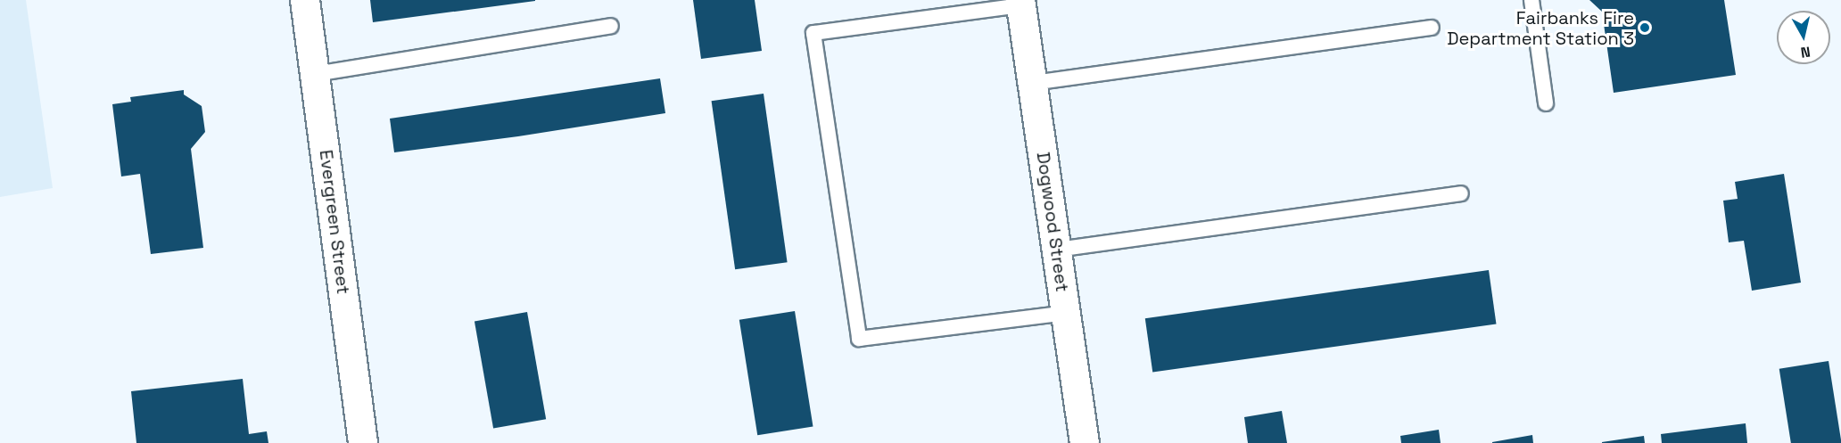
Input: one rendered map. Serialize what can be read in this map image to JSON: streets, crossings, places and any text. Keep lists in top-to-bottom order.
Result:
{
  "streets": {
    "street": ["Evergreen Street", "Dogwood Street"]
  },
  "places": ["Fairbanks Fire Department Station 3"],
  "north": "bottom"
}
